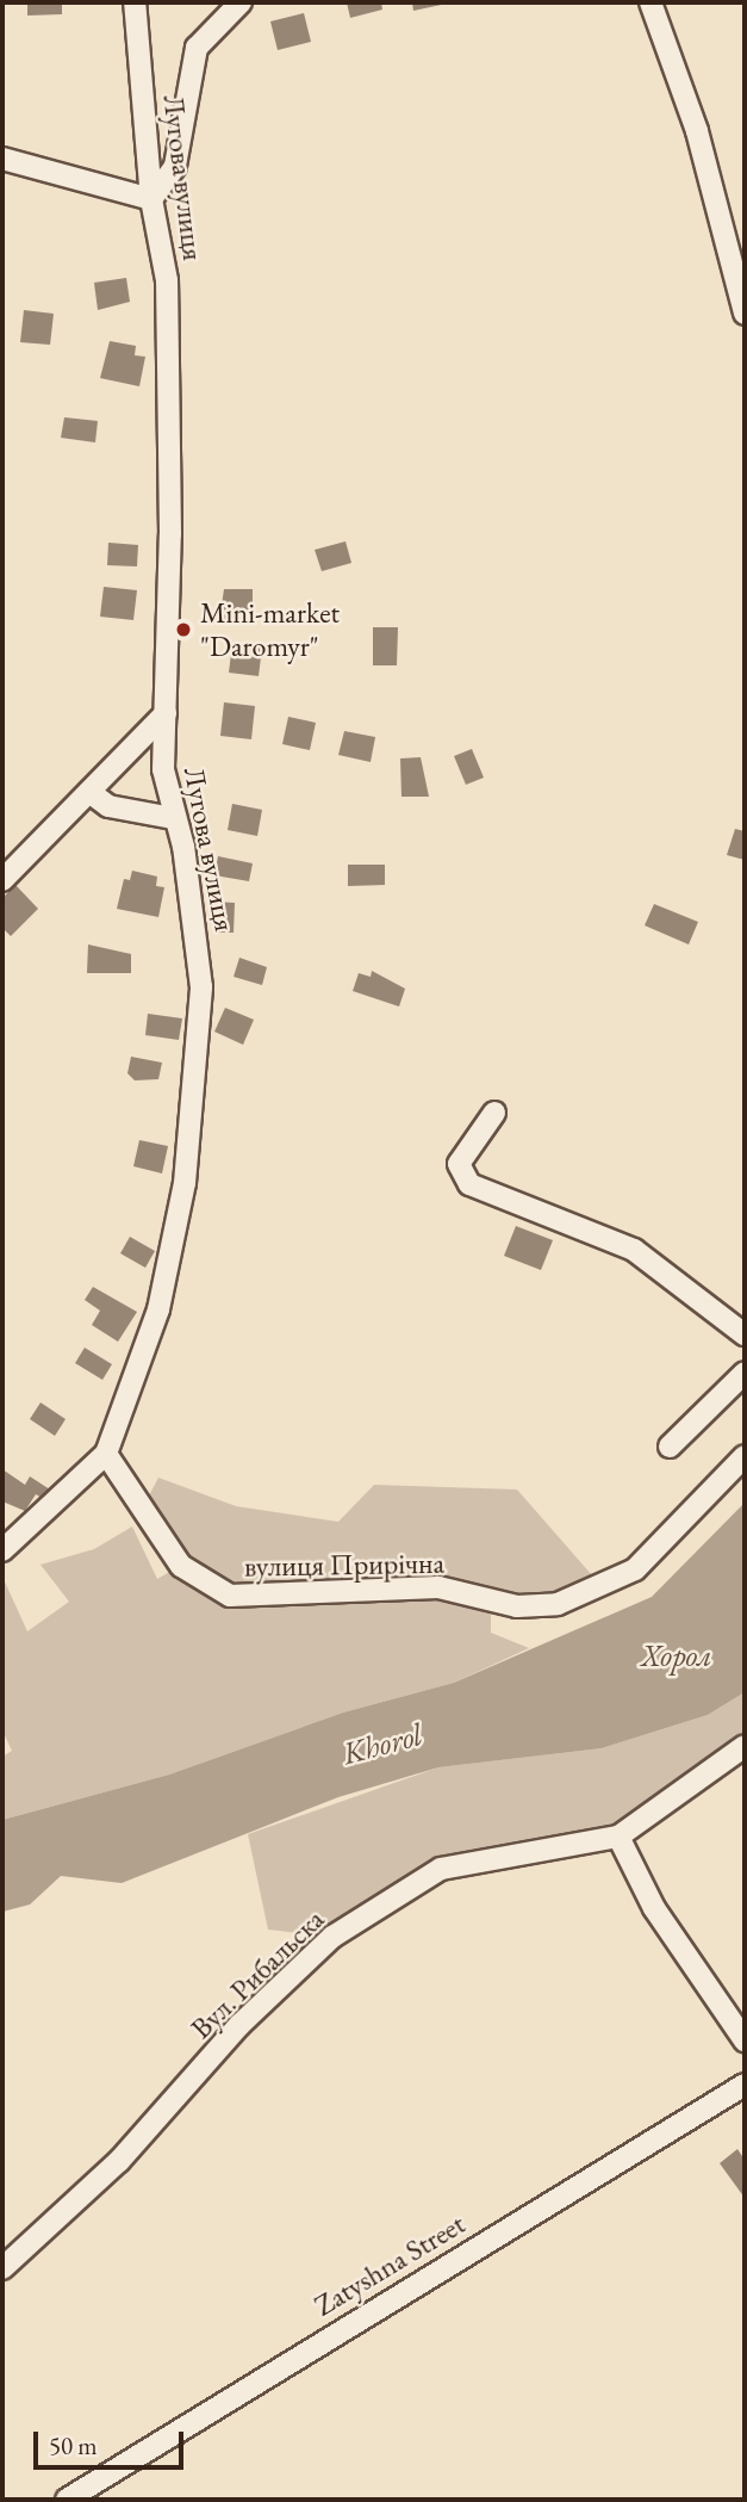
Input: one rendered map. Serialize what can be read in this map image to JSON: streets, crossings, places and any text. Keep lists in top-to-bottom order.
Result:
{
  "streets": {
    "street": [
      "Лугова вулиця",
      "вулиця Прирічна",
      "Вул. Рибальска",
      "Zatyshna Street"
    ]
  },
  "crossings": [
    ["Лугова вулиця", "вулиця Прирічна"]
  ],
  "water": ["Хорол", "Khorol"],
  "places": ["Mini-market \"Daromyr\""],
  "scale_bar": "50 m"
}
